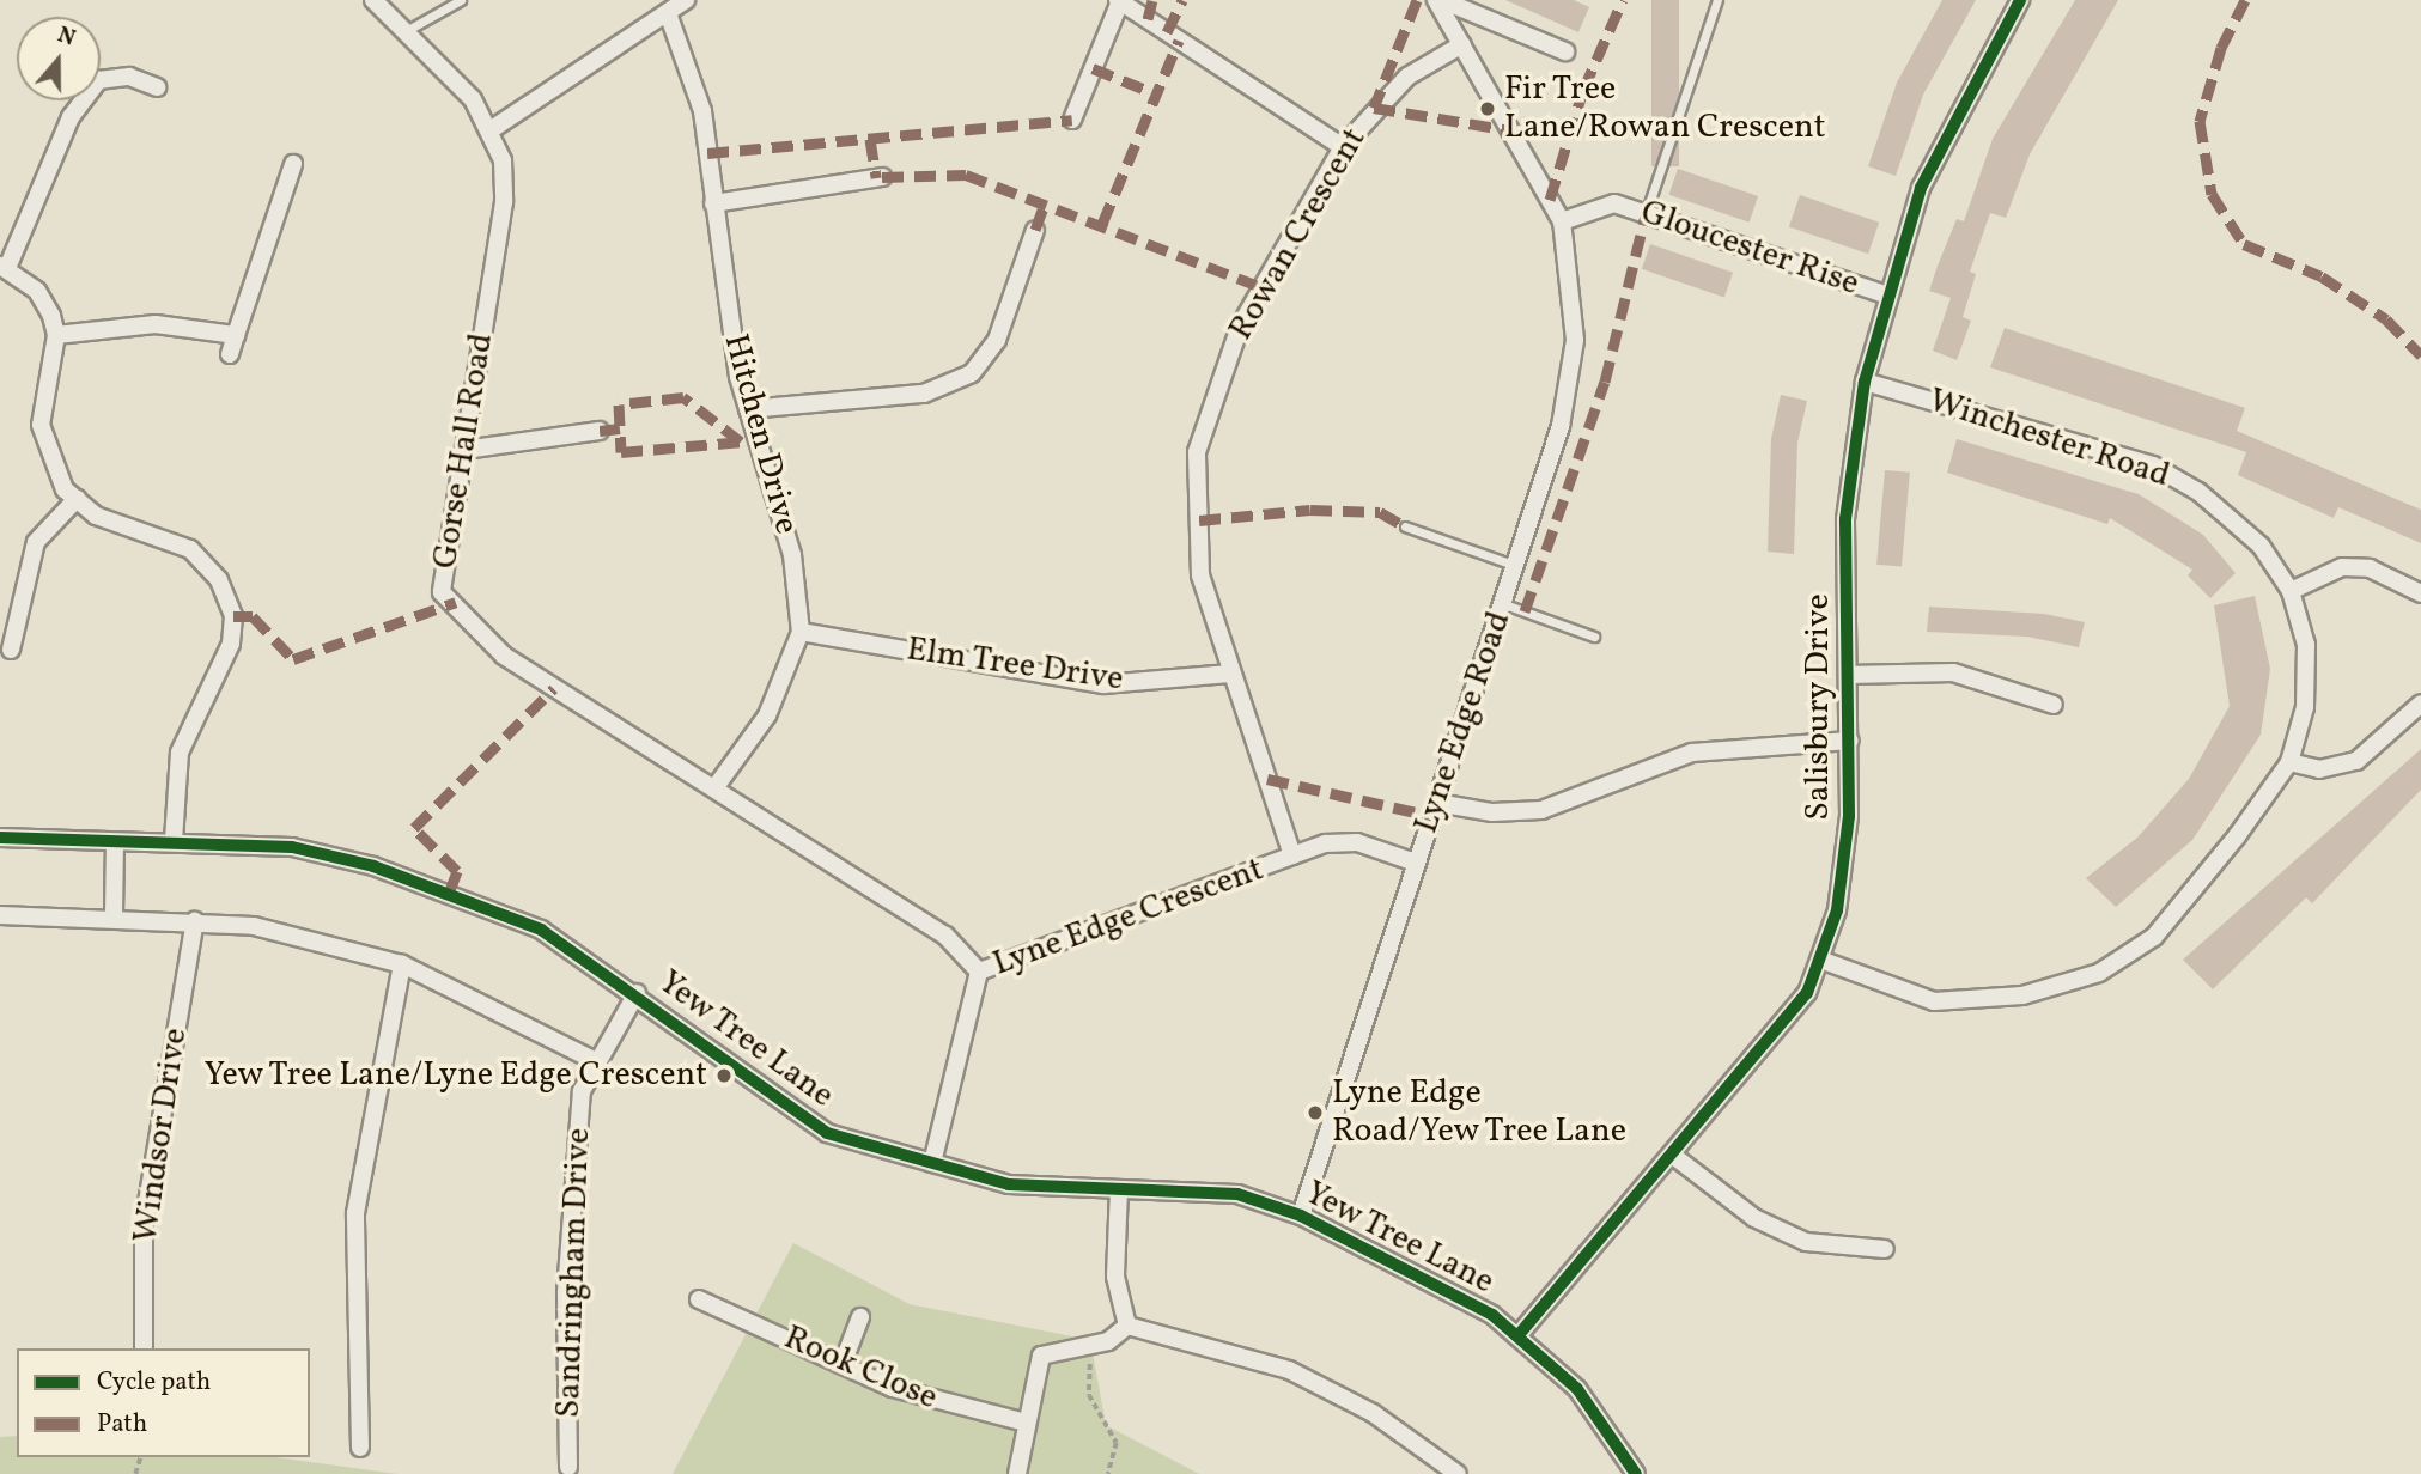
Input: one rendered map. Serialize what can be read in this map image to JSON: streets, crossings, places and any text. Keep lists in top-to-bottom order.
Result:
{
  "streets": {
    "street": [
      "Rowan Crescent",
      "Gloucester Rise",
      "Hitchen Drive",
      "Winchester Road",
      "Gorse Hall Road",
      "Elm Tree Drive",
      "Salisbury Drive",
      "Lyne Edge Road",
      "Lyne Edge Crescent",
      "Yew Tree Lane",
      "Windsor Drive",
      "Sandringham Drive",
      "Rook Close"
    ]
  },
  "crossings": [
    ["Rowan Crescent", "Elm Tree Drive"],
    ["Rowan Crescent", "Lyne Edge Crescent"],
    ["Gloucester Rise", "Salisbury Drive"],
    ["Gloucester Rise", "Lyne Edge Road"],
    ["Hitchen Drive", "Gorse Hall Road"],
    ["Hitchen Drive", "Elm Tree Drive"],
    ["Winchester Road", "Salisbury Drive"],
    ["Gorse Hall Road", "Lyne Edge Crescent"],
    ["Salisbury Drive", "Yew Tree Lane"],
    ["Lyne Edge Road", "Lyne Edge Crescent"],
    ["Lyne Edge Road", "Yew Tree Lane"],
    ["Lyne Edge Crescent", "Yew Tree Lane"],
    ["Yew Tree Lane", "Sandringham Drive"]
  ],
  "places": ["Fir Tree Lane/Rowan Crescent", "Yew Tree Lane/Lyne Edge Crescent", "Lyne Edge Road/Yew Tree Lane"],
  "legend": ["Cycle path", "Path"],
  "north": "top"
}
